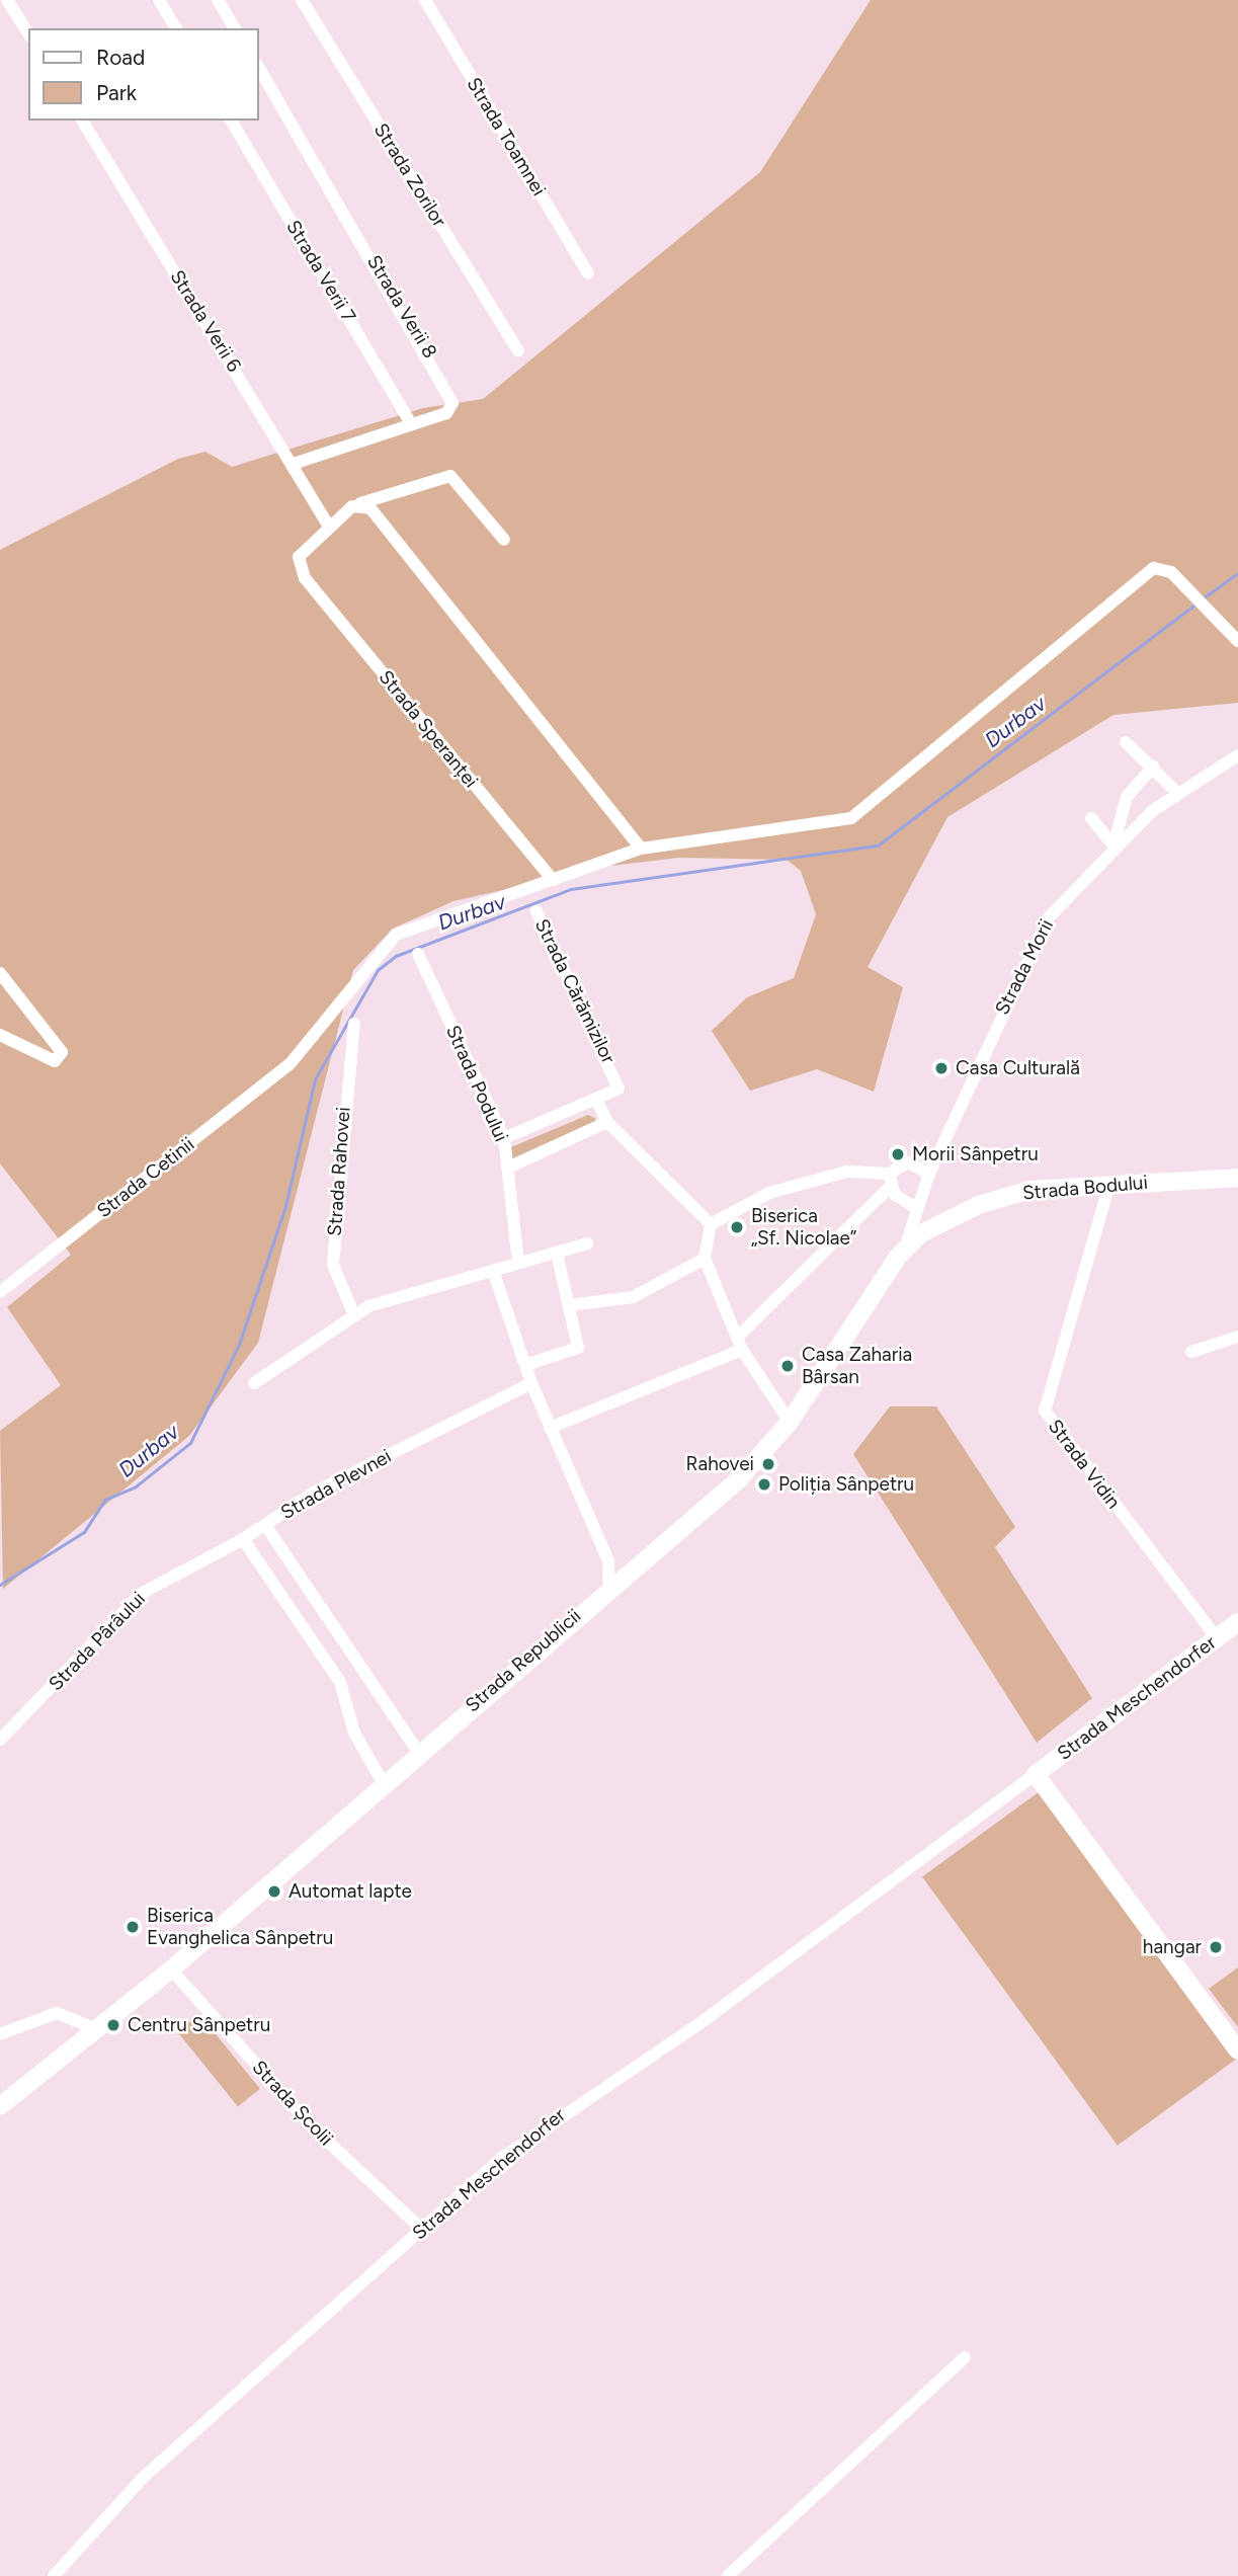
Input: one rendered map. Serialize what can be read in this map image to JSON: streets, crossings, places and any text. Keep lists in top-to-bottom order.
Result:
{
  "streets": {
    "main road": ["Strada Bodului", "Strada Republicii", "Strada Meschendorfer"],
    "street": [
      "Strada Toamnei",
      "Strada Zorilor",
      "Strada Verii 7",
      "Strada Verii 8",
      "Strada Verii 6",
      "Strada Speranței",
      "Strada Morii",
      "Strada Cărămizilor",
      "Strada Podului",
      "Strada Rahovei",
      "Strada Cetinii",
      "Strada Vidin",
      "Strada Plevnei",
      "Strada Pârâului",
      "Strada Școlii"
    ]
  },
  "crossings": [
    ["Strada Verii 7", "Strada Verii 8"],
    ["Strada Verii 8", "Strada Verii 6"],
    ["Strada Verii 6", "Strada Speranței"],
    ["Strada Speranței", "Strada Cetinii"],
    ["Strada Morii", "Strada Bodului"],
    ["Strada Bodului", "Strada Vidin"],
    ["Strada Bodului", "Strada Republicii"],
    ["Strada Vidin", "Strada Meschendorfer"],
    ["Strada Plevnei", "Strada Pârâului"],
    ["Strada Republicii", "Strada Școlii"],
    ["Strada Meschendorfer", "Strada Școlii"]
  ],
  "water": ["Durbav"],
  "places": [
    "Casa Culturală",
    "Morii Sânpetru",
    "Biserica „Sf. Nicolae”",
    "Casa Zaharia Bârsan",
    "Rahovei",
    "Poliția Sânpetru",
    "Automat lapte",
    "Biserica Evanghelica Sânpetru",
    "hangar",
    "Centru Sânpetru"
  ],
  "legend": ["Road", "Park"]
}
